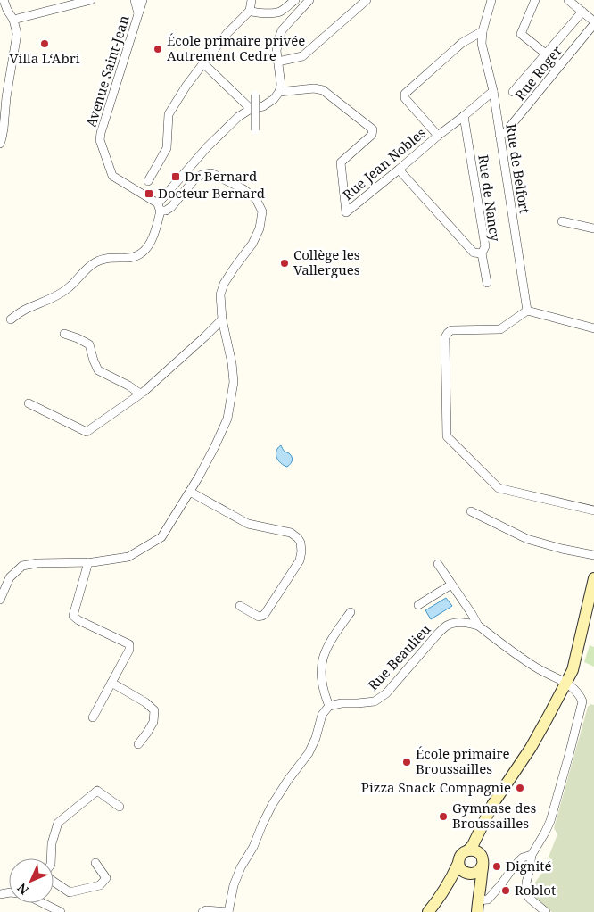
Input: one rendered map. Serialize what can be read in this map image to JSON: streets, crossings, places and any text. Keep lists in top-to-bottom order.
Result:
{
  "streets": {
    "street": [
      "Avenue Saint-Jean",
      "Rue Roger",
      "Rue Jean Nobles",
      "Rue de Belfort",
      "Rue de Nancy",
      "Rue Beaulieu"
    ]
  },
  "crossings": [
    ["Rue Roger", "Rue de Belfort"],
    ["Rue Jean Nobles", "Rue de Belfort"],
    ["Rue Jean Nobles", "Rue de Nancy"]
  ],
  "places": {
    "other": [
      "Villa L‘Abri",
      "École primaire privée Autrement Cedre",
      "Collège les Vallergues",
      "École primaire Broussailles",
      "Pizza Snack Compagnie",
      "Gymnase des Broussailles",
      "Dignité",
      "Roblot"
    ],
    "transit": ["Dr Bernard", "Docteur Bernard"]
  },
  "north": "bottom left"
}
